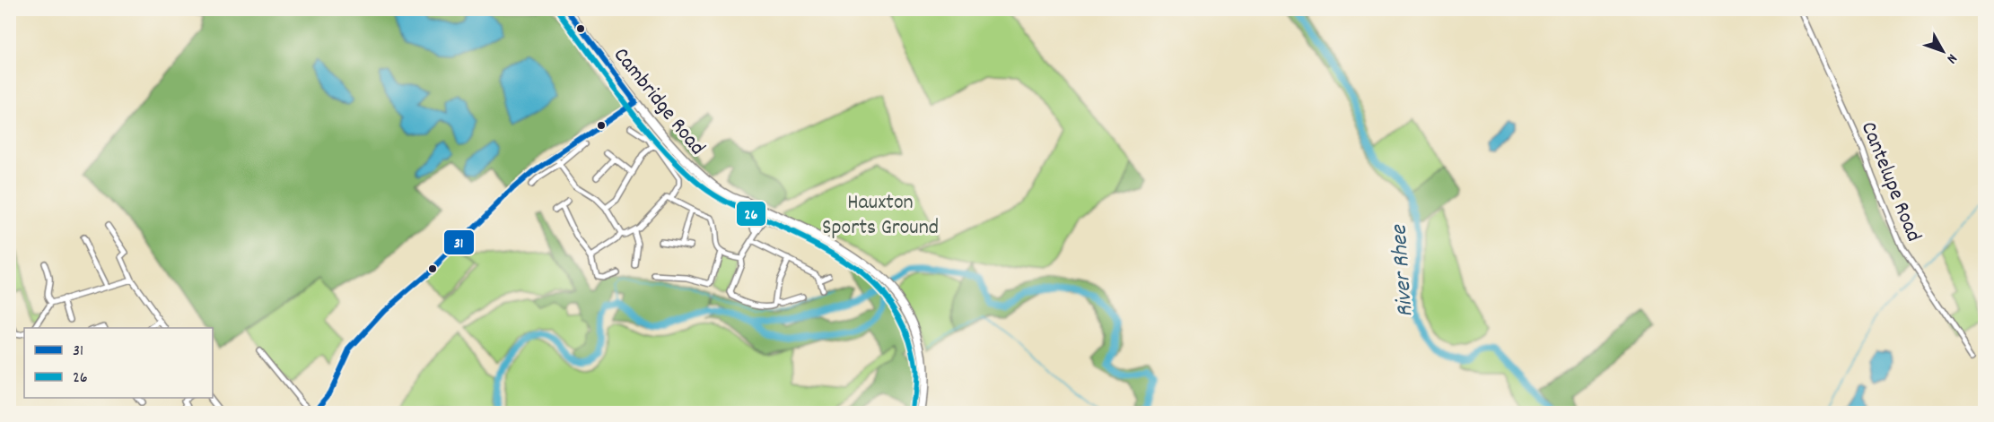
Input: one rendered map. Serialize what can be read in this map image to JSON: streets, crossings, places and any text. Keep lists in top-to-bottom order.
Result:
{
  "streets": {
    "highway": ["Cambridge Road"],
    "street": ["Cantelupe Road"]
  },
  "water": ["River Rhee"],
  "parks": ["Hauxton Sports Ground"],
  "lines": ["transit line 31", "transit line 26"],
  "legend": ["31", "26"],
  "north": "bottom right"
}
